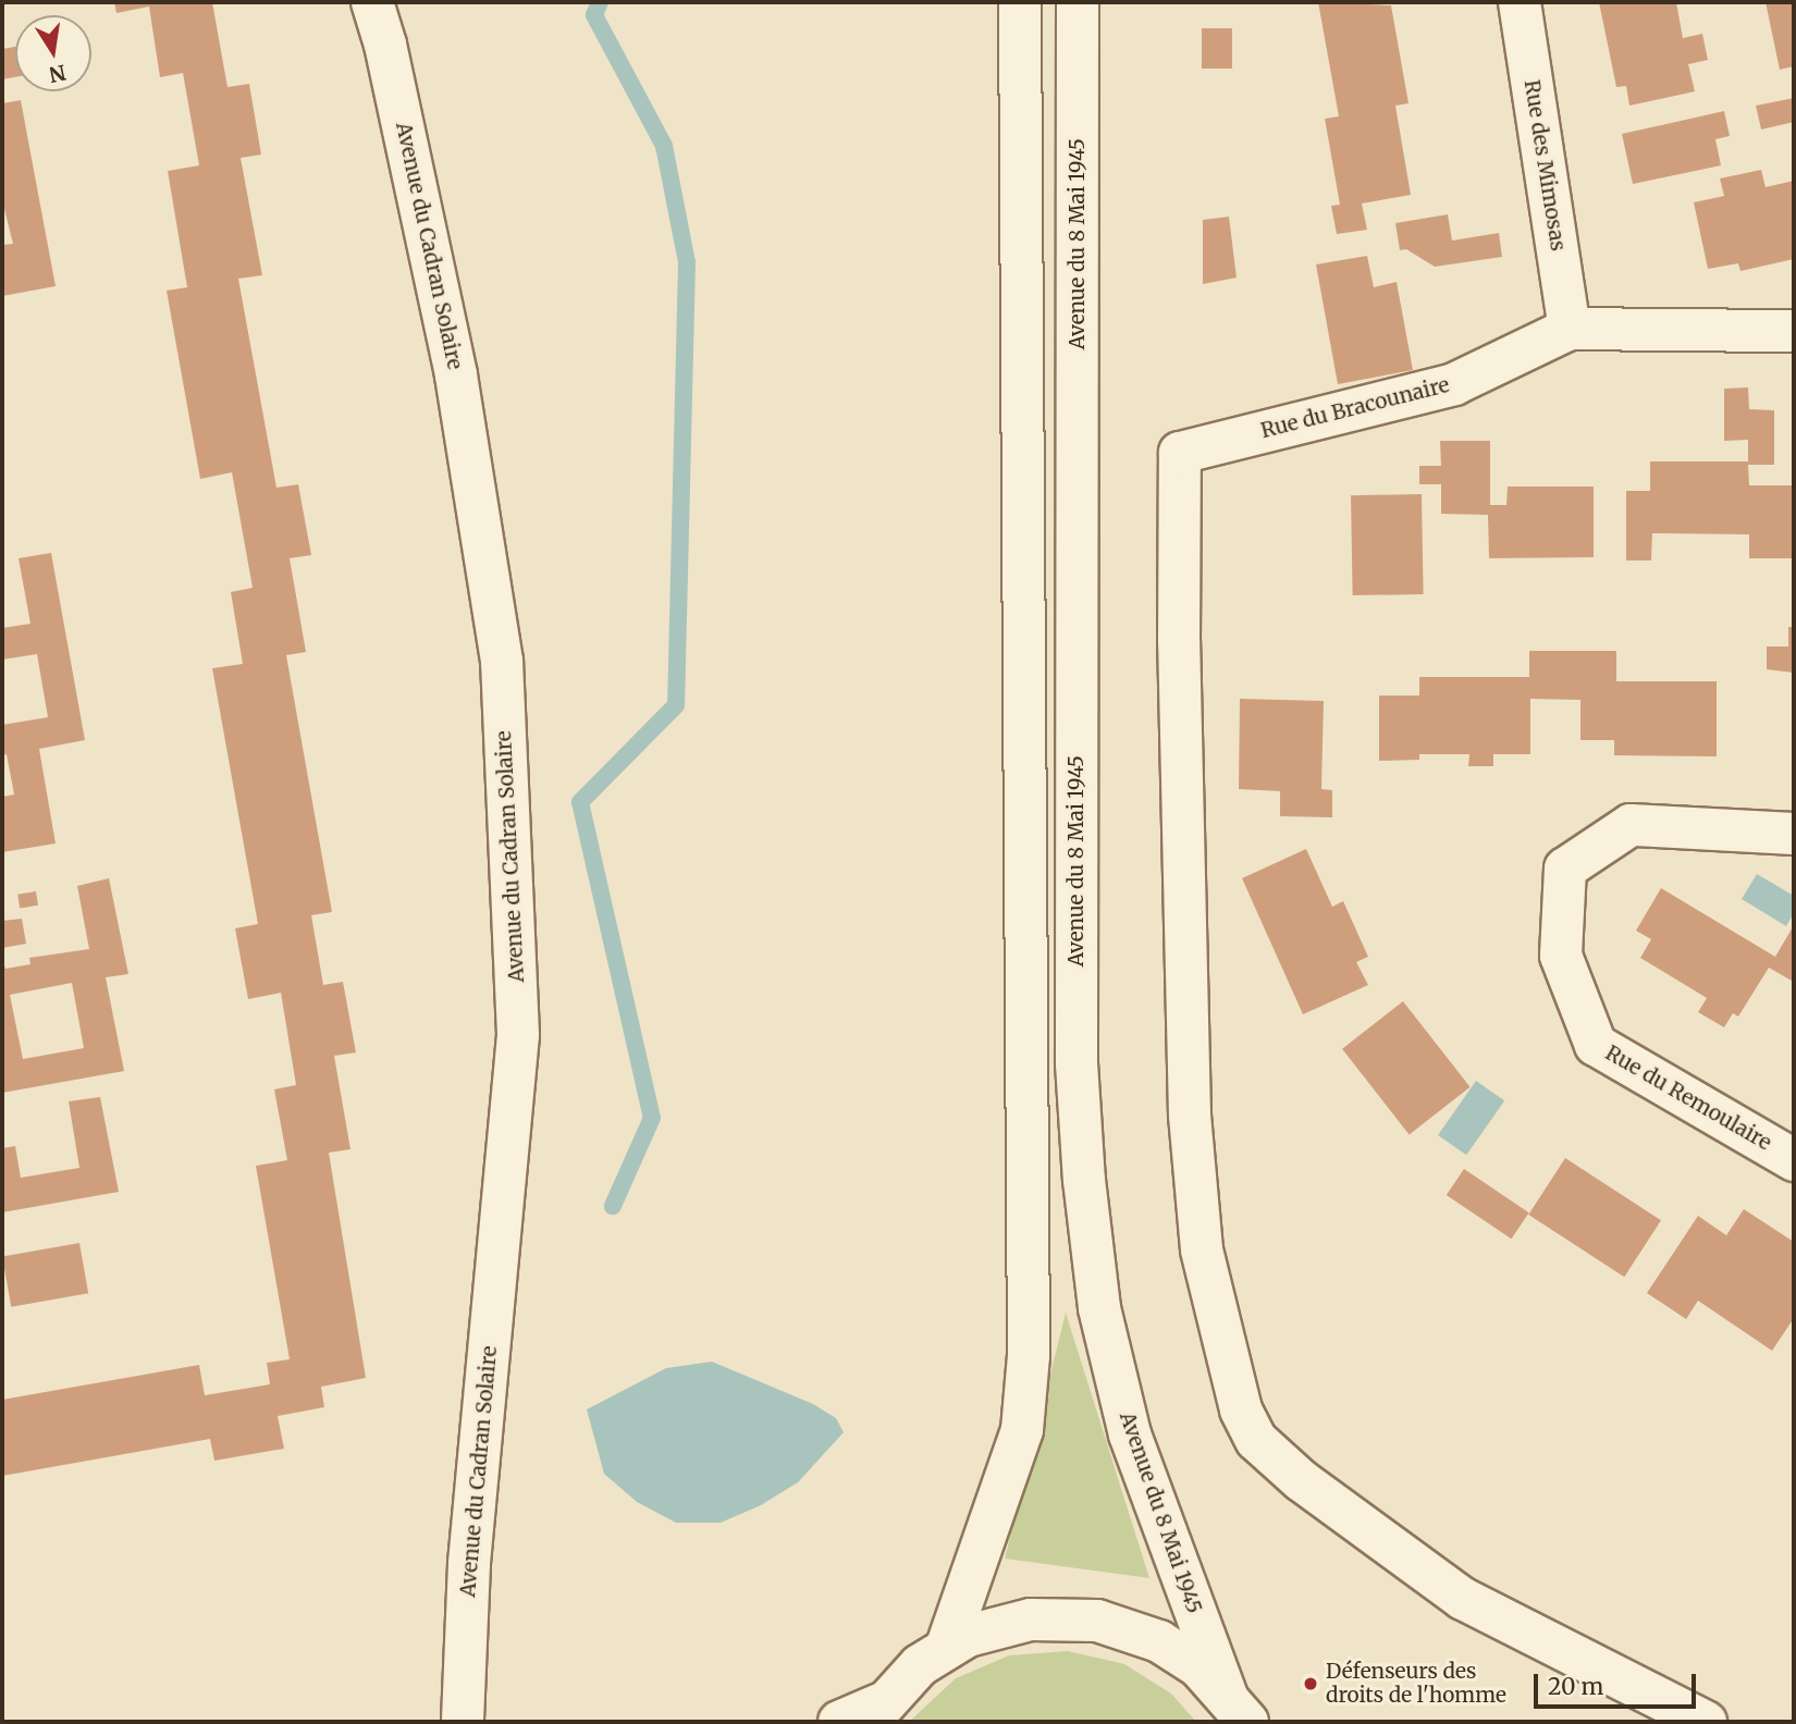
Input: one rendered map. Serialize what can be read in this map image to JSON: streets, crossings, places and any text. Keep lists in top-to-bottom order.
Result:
{
  "streets": {
    "street": [
      "Rue des Mimosas",
      "Avenue du 8 Mai 1945",
      "Avenue du Cadran Solaire",
      "Rue du Bracounaire",
      "Rue du Remoulaire"
    ]
  },
  "crossings": [
    ["Rue des Mimosas", "Rue du Bracounaire"]
  ],
  "places": ["Défenseurs des droits de l'homme"],
  "scale_bar": "20 m",
  "north": "bottom"
}
